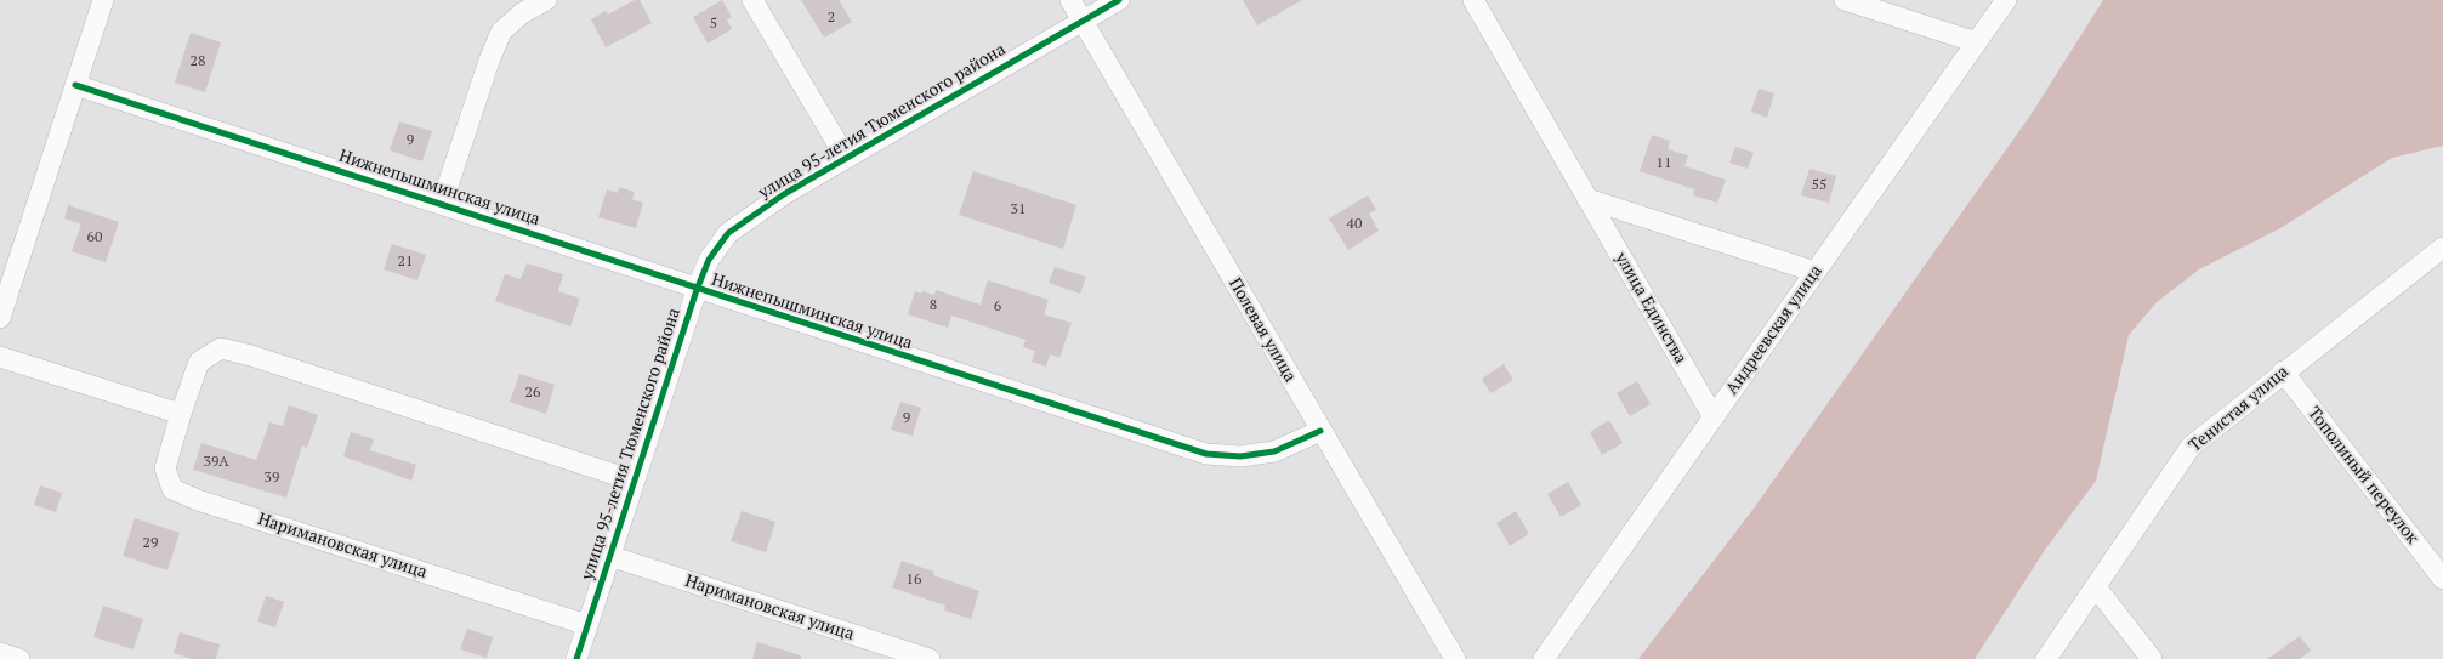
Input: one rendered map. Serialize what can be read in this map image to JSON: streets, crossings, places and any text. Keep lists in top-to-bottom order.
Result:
{
  "streets": {
    "street": [
      "улица 95-летия Тюменского района",
      "Нижнепышминская улица",
      "улица Единства",
      "Полевая улица",
      "Андреевская улица",
      "Тенистая улица",
      "Тополиный переулок",
      "Наримановская улица"
    ]
  },
  "crossings": [
    ["улица 95-летия Тюменского района", "Нижнепышминская улица"],
    ["улица 95-летия Тюменского района", "Полевая улица"],
    ["улица 95-летия Тюменского района", "Наримановская улица"],
    ["Нижнепышминская улица", "Полевая улица"],
    ["улица Единства", "Андреевская улица"],
    ["Тенистая улица", "Тополиный переулок"]
  ],
  "house_numbers": [
    "2",
    "5",
    "28",
    "9",
    "11",
    "55",
    "31",
    "40",
    "60",
    "21",
    "8",
    "6",
    "26",
    "9",
    "39А",
    "39",
    "29",
    "16"
  ]
}
